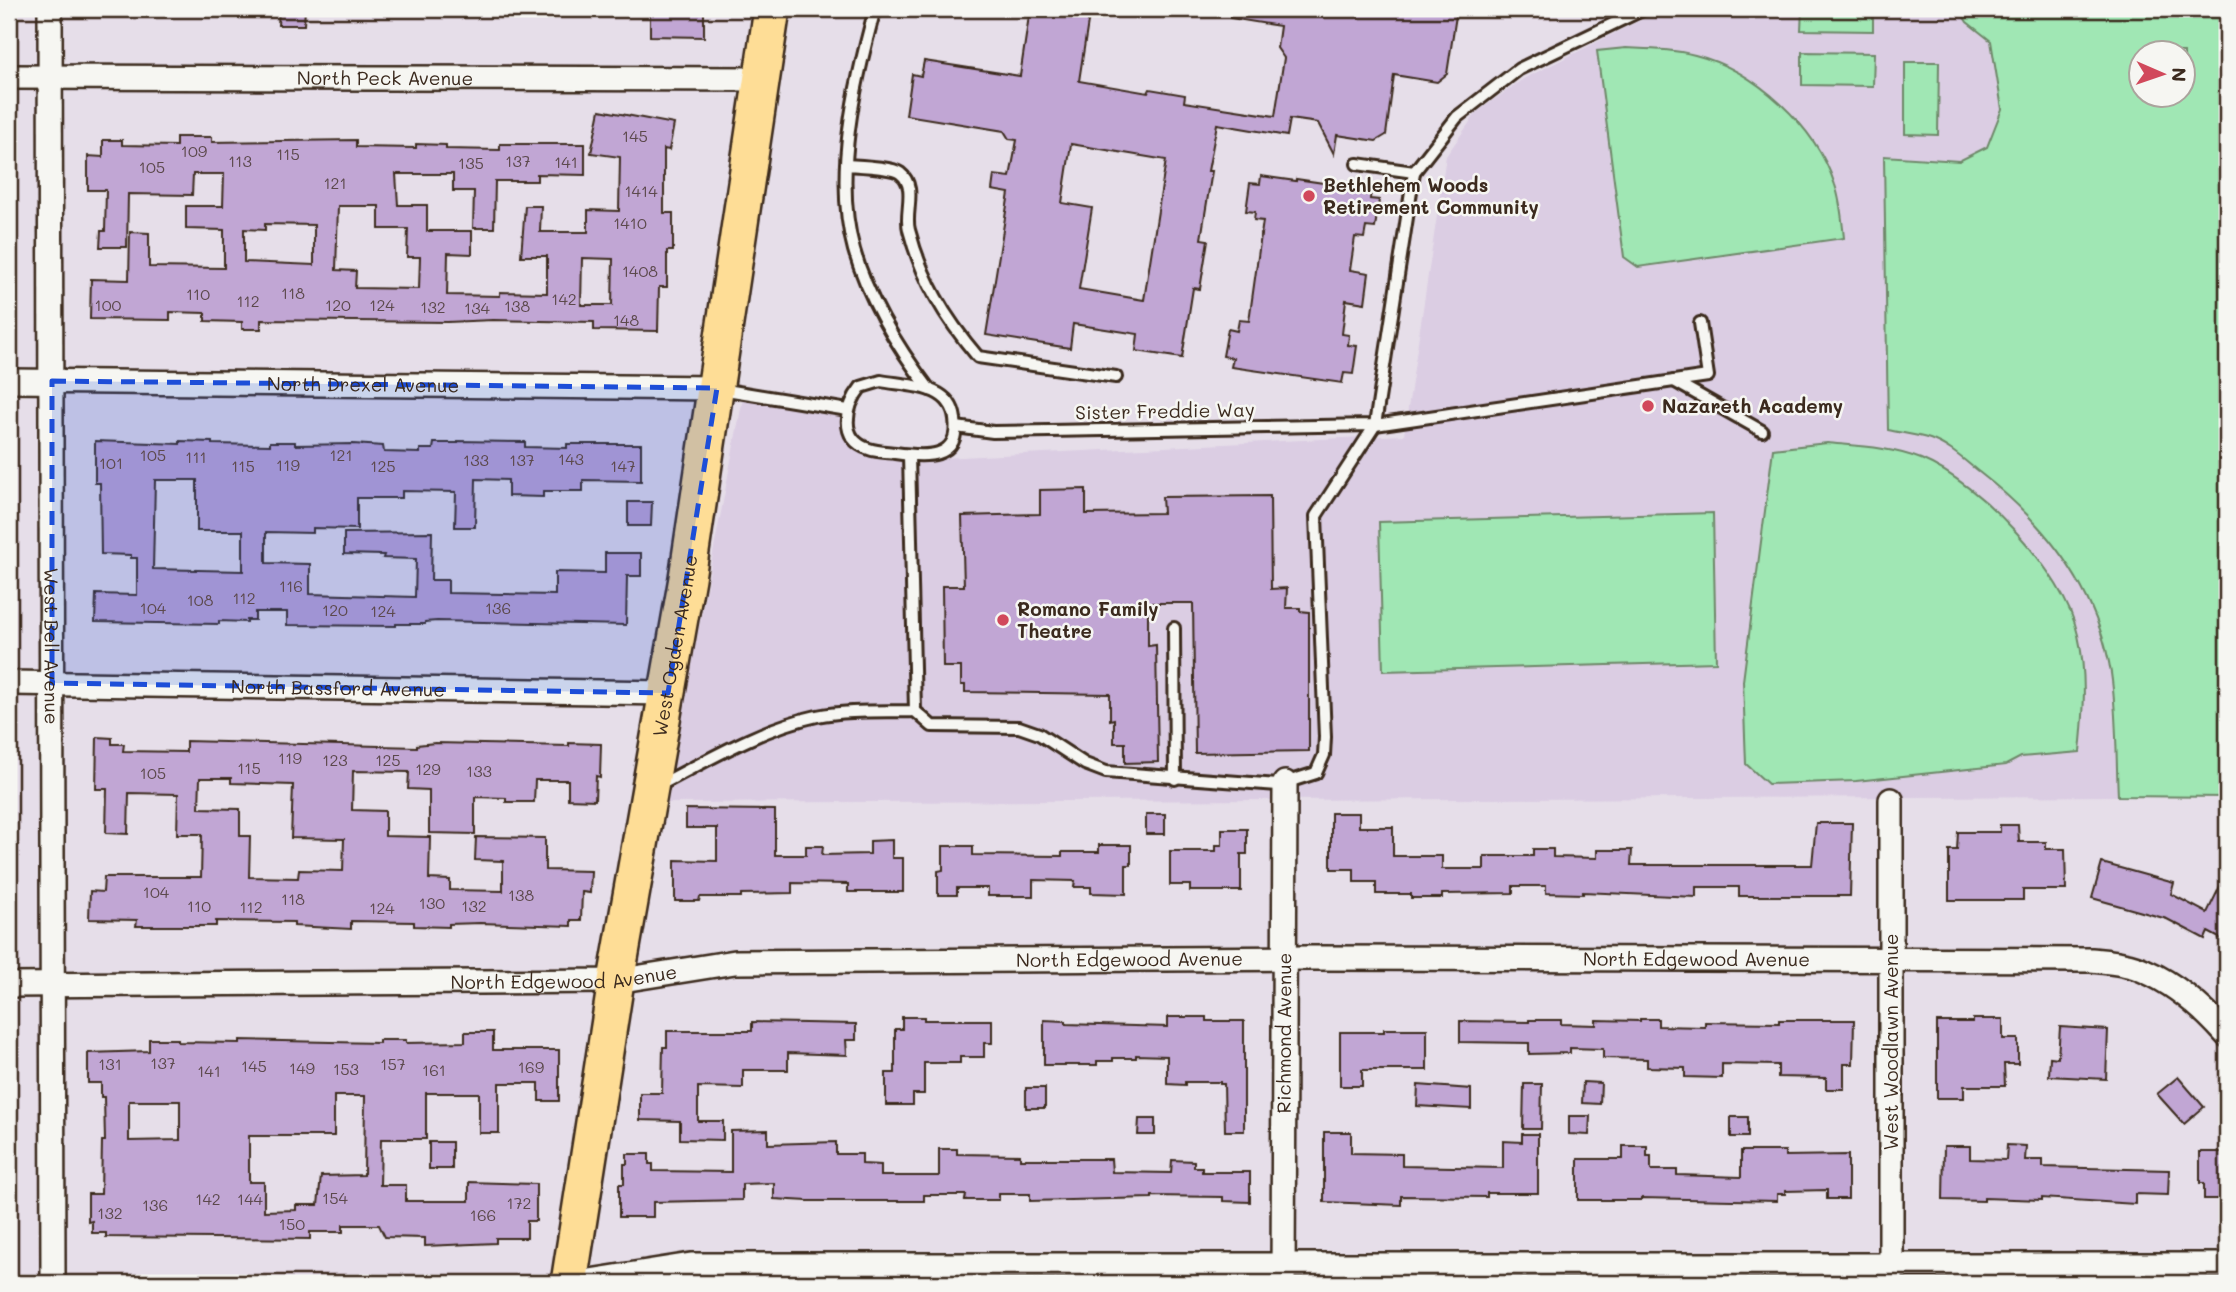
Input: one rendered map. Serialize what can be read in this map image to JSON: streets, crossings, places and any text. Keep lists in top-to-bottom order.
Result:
{
  "streets": {
    "main road": ["West Ogden Avenue"],
    "street": [
      "North Peck Avenue",
      "North Drexel Avenue",
      "West Bell Avenue",
      "North Bassford Avenue",
      "North Edgewood Avenue",
      "Richmond Avenue",
      "West Woodlawn Avenue"
    ],
    "lane": ["Sister Freddie Way"]
  },
  "crossings": [
    ["North Peck Avenue", "West Bell Avenue"],
    ["North Peck Avenue", "West Ogden Avenue"],
    ["North Drexel Avenue", "West Bell Avenue"],
    ["North Drexel Avenue", "West Ogden Avenue"],
    ["West Bell Avenue", "North Bassford Avenue"],
    ["West Bell Avenue", "North Edgewood Avenue"],
    ["West Ogden Avenue", "North Bassford Avenue"],
    ["West Ogden Avenue", "North Edgewood Avenue"],
    ["North Edgewood Avenue", "Richmond Avenue"],
    ["North Edgewood Avenue", "West Woodlawn Avenue"]
  ],
  "places": ["Bethlehem Woods Retirement Community", "Nazareth Academy", "Romano Family Theatre"],
  "house_numbers": [
    "145",
    "109",
    "115",
    "113",
    "137",
    "141",
    "135",
    "105",
    "121",
    "1414",
    "1410",
    "1408",
    "118",
    "110",
    "142",
    "112",
    "100",
    "120",
    "124",
    "138",
    "132",
    "134",
    "148",
    "105",
    "121",
    "111",
    "143",
    "133",
    "137",
    "101",
    "119",
    "115",
    "125",
    "147",
    "116",
    "112",
    "108",
    "104",
    "136",
    "120",
    "124",
    "119",
    "123",
    "125",
    "115",
    "129",
    "133",
    "105",
    "104",
    "138",
    "118",
    "130",
    "110",
    "132",
    "112",
    "124",
    "137",
    "131",
    "157",
    "145",
    "169",
    "149",
    "153",
    "161",
    "141",
    "154",
    "142",
    "144",
    "172",
    "136",
    "132",
    "166",
    "150"
  ],
  "north": "right"
}
